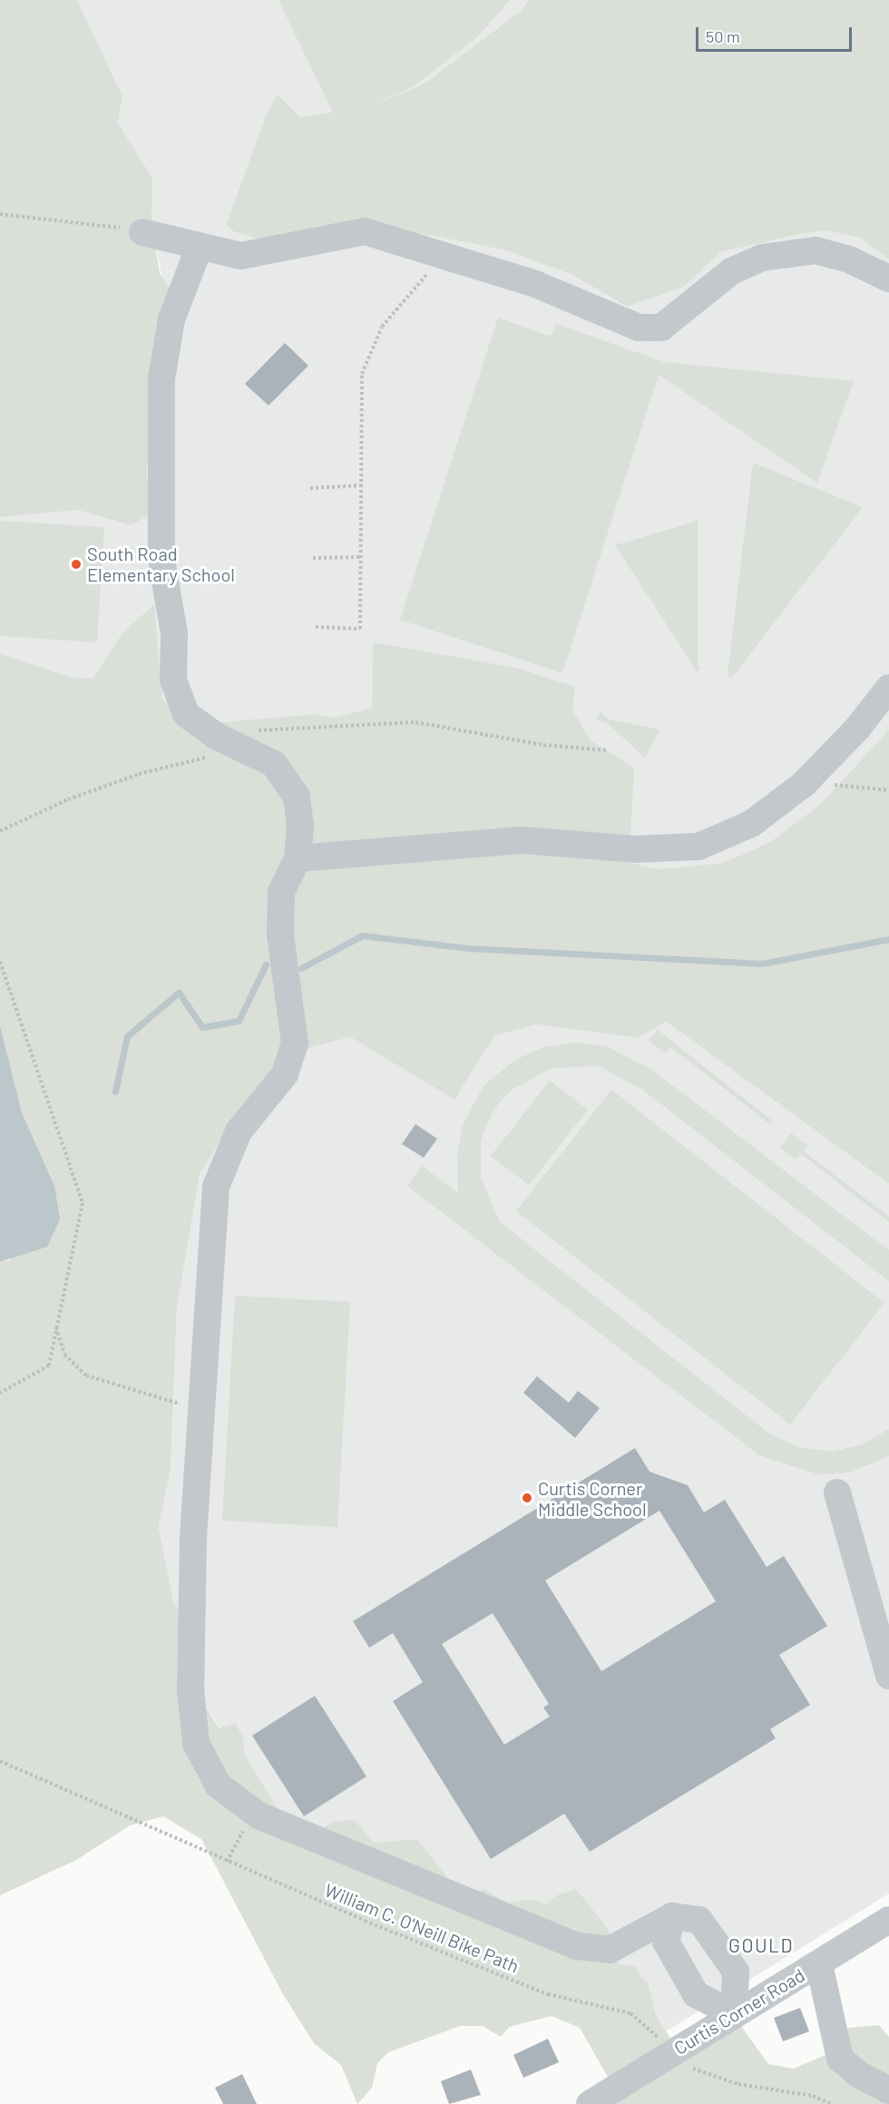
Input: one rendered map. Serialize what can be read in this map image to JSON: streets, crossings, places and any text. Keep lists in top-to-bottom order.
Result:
{
  "streets": {
    "street": ["Curtis Corner Road"],
    "path": ["William C. O'Neill Bike Path"]
  },
  "crossings": [
    ["William C. O'Neill Bike Path", "Curtis Corner Road"]
  ],
  "districts": ["GOULD"],
  "places": ["South Road Elementary School", "Curtis Corner Middle School"],
  "scale_bar": "50 m"
}
